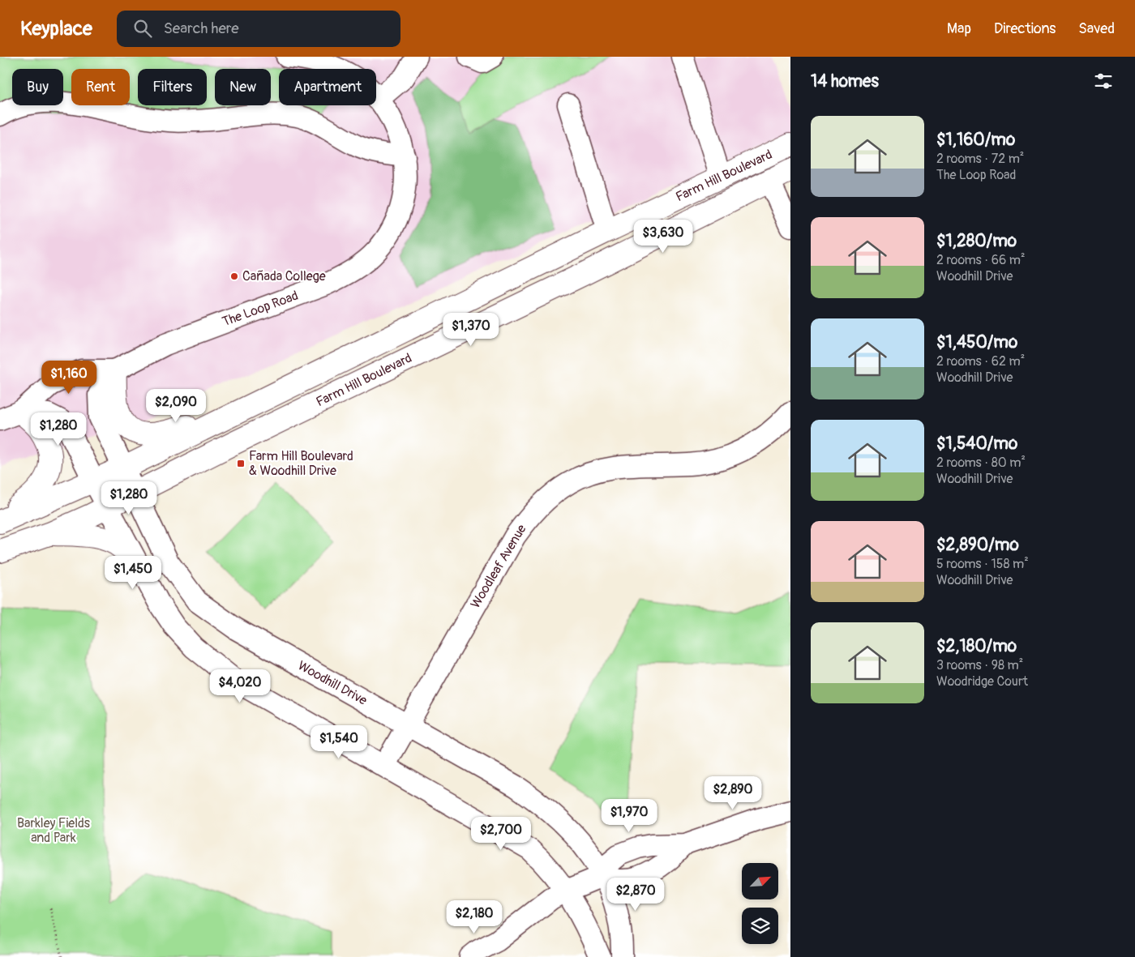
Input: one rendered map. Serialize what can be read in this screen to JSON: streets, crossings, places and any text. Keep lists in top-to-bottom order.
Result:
{
  "streets": {
    "main road": ["Farm Hill Boulevard"],
    "street": ["The Loop Road", "Woodleaf Avenue", "Woodhill Drive"]
  },
  "crossings": [
    ["Farm Hill Boulevard", "Woodhill Drive"],
    ["The Loop Road", "Woodhill Drive"],
    ["Woodleaf Avenue", "Woodhill Drive"]
  ],
  "parks": ["Barkley Fields and Park"],
  "places": {
    "other": ["Cañada College"],
    "transit": ["Farm Hill Boulevard & Woodhill Drive"]
  },
  "north": "top right",
  "page": {
    "header": "Keyplace",
    "search": "Search here",
    "nav": ["Map", "Directions", "Saved"],
    "heading": "14 homes",
    "chip": [
      "Buy",
      "Rent",
      "Filters",
      "New",
      "Apartment"
    ],
    "list": [
      {
        "name": "$1,160/mo",
        "note": "2 rooms · 72 m² · The Loop Road"
      },
      {
        "name": "$1,280/mo",
        "note": "2 rooms · 66 m² · Woodhill Drive"
      },
      {
        "name": "$1,450/mo",
        "note": "2 rooms · 62 m² · Woodhill Drive"
      },
      {
        "name": "$1,540/mo",
        "note": "2 rooms · 80 m² · Woodhill Drive"
      },
      {
        "name": "$2,890/mo",
        "note": "5 rooms · 158 m² · Woodhill Drive"
      },
      {
        "name": "$2,180/mo",
        "note": "3 rooms · 98 m² · Woodridge Court"
      }
    ],
    "price": [
      "$3,630",
      "$1,370",
      "$1,160",
      "$2,090",
      "$1,280",
      "$1,280",
      "$1,450",
      "$4,020",
      "$1,540",
      "$2,890",
      "$1,970",
      "$2,700",
      "$2,870",
      "$2,180"
    ]
  }
}
